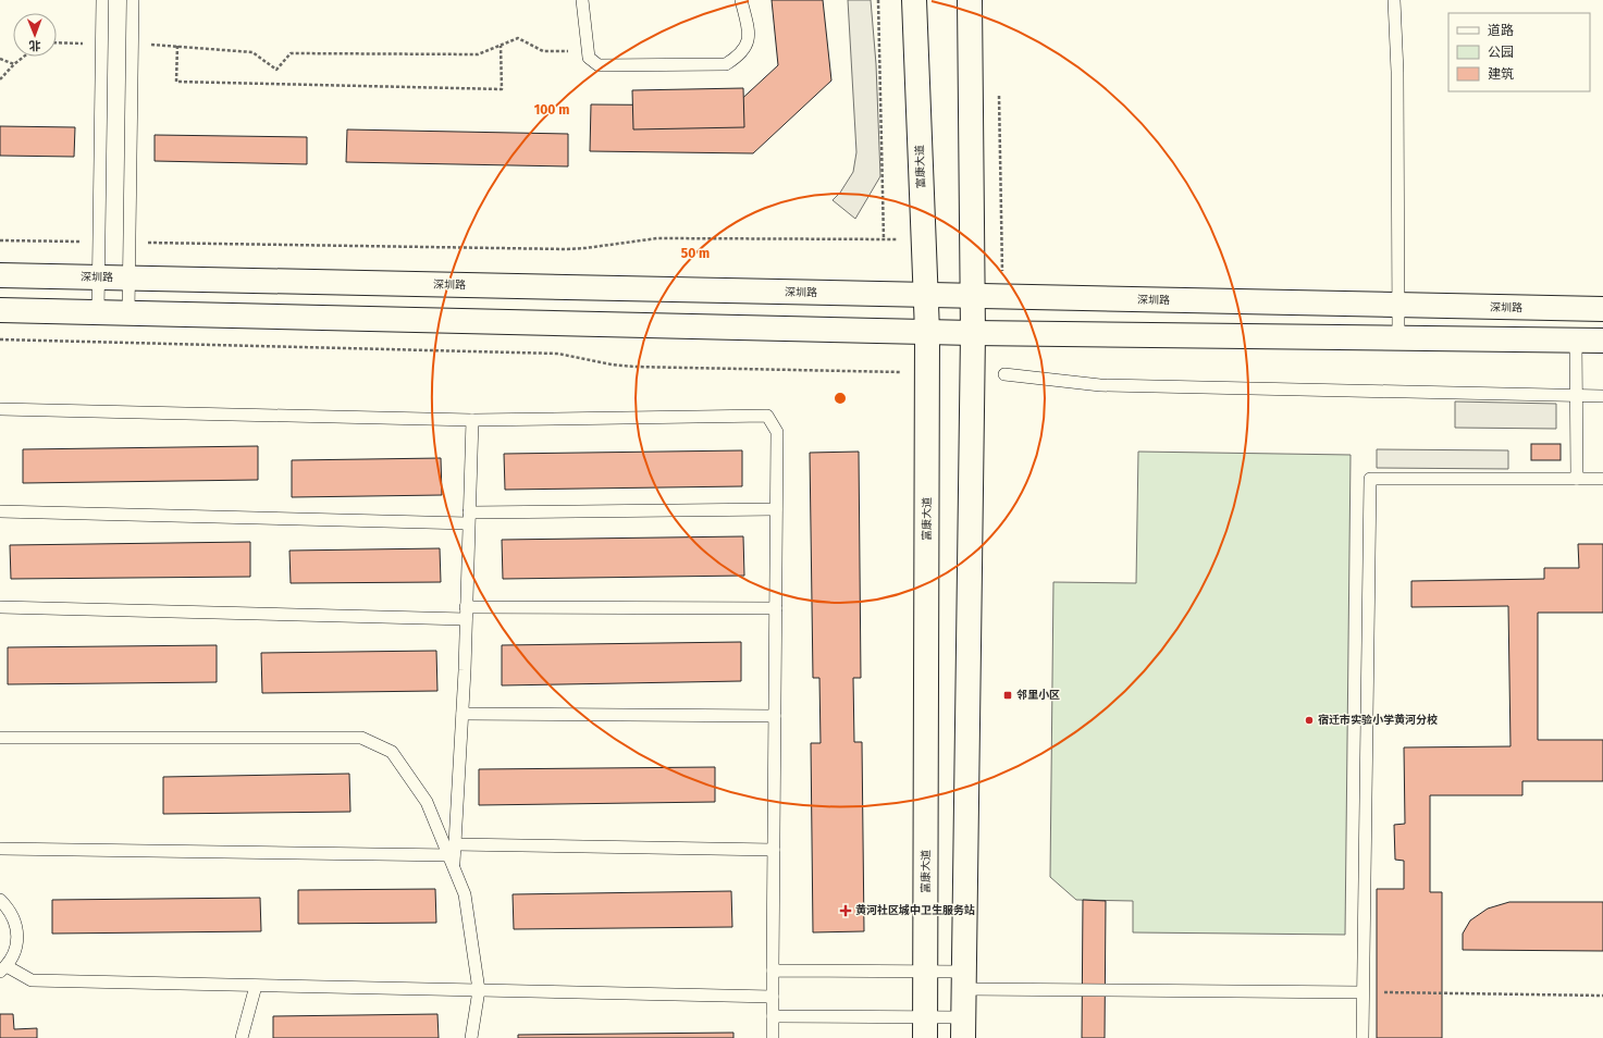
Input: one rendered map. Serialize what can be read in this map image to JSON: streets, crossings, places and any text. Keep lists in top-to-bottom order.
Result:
{
  "streets": {
    "street": ["富康大道", "深圳路"]
  },
  "crossings": [
    ["富康大道", "深圳路"]
  ],
  "places": {
    "transit": ["邻里小区"],
    "other": ["宿迁市实验小学黄河分校"],
    "health": ["黄河社区城中卫生服务站"]
  },
  "legend": ["道路", "公园", "建筑"],
  "north": "bottom",
  "rings": ["100 m", "50 m"]
}
